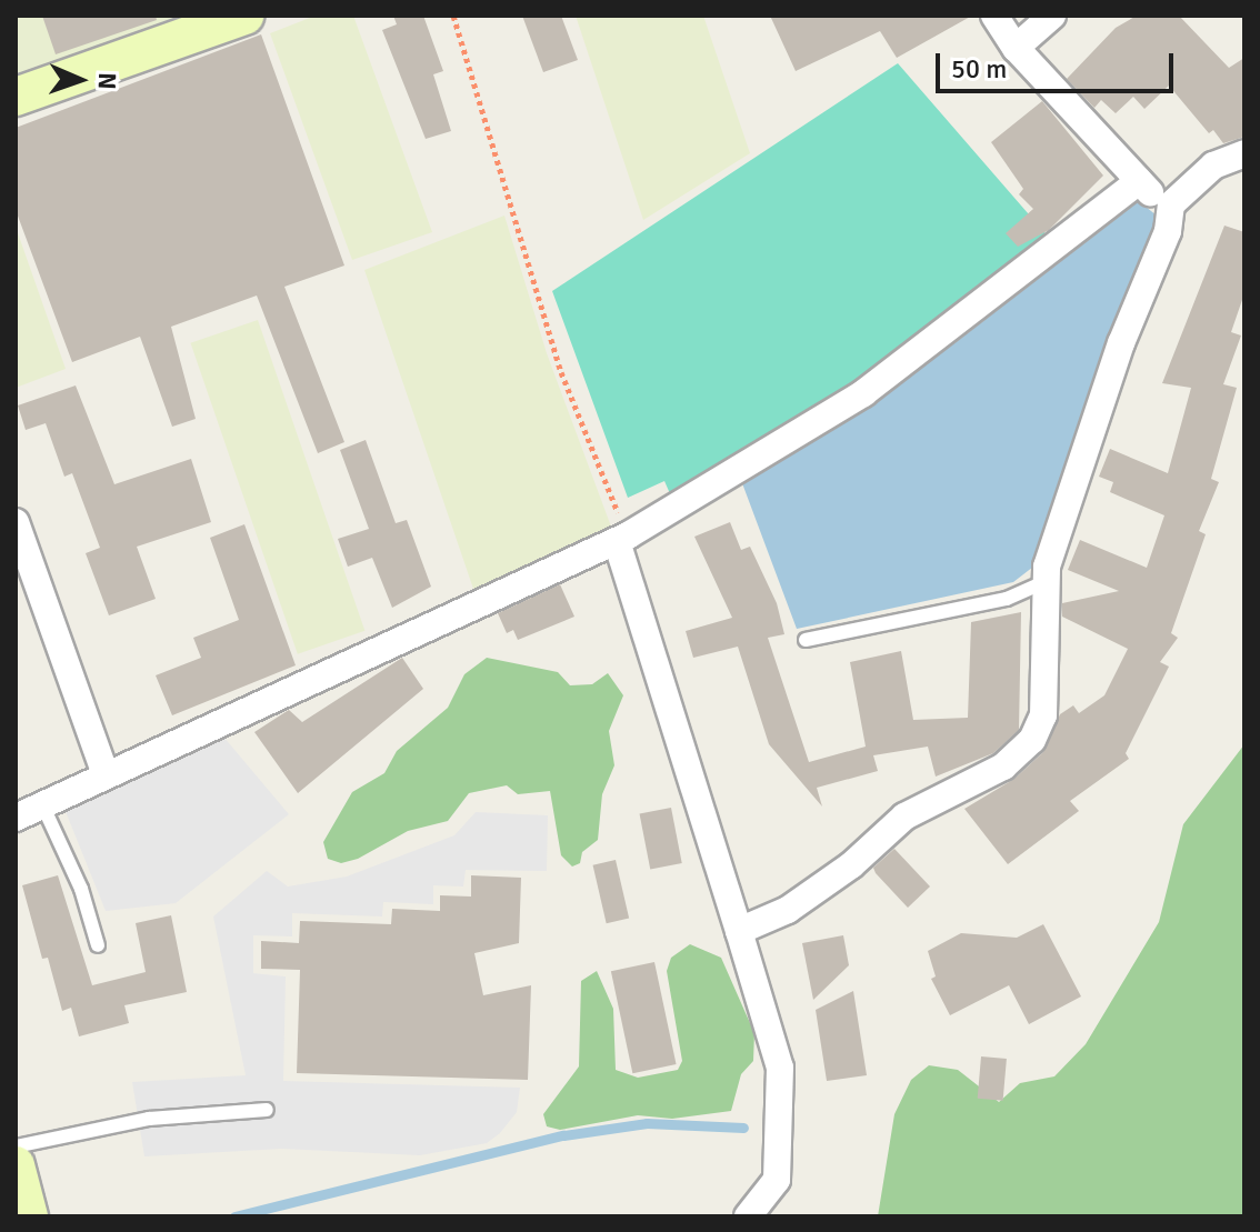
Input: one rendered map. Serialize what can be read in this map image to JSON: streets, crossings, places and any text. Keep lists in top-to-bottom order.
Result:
{
  "scale_bar": "50 m",
  "north": "right"
}
